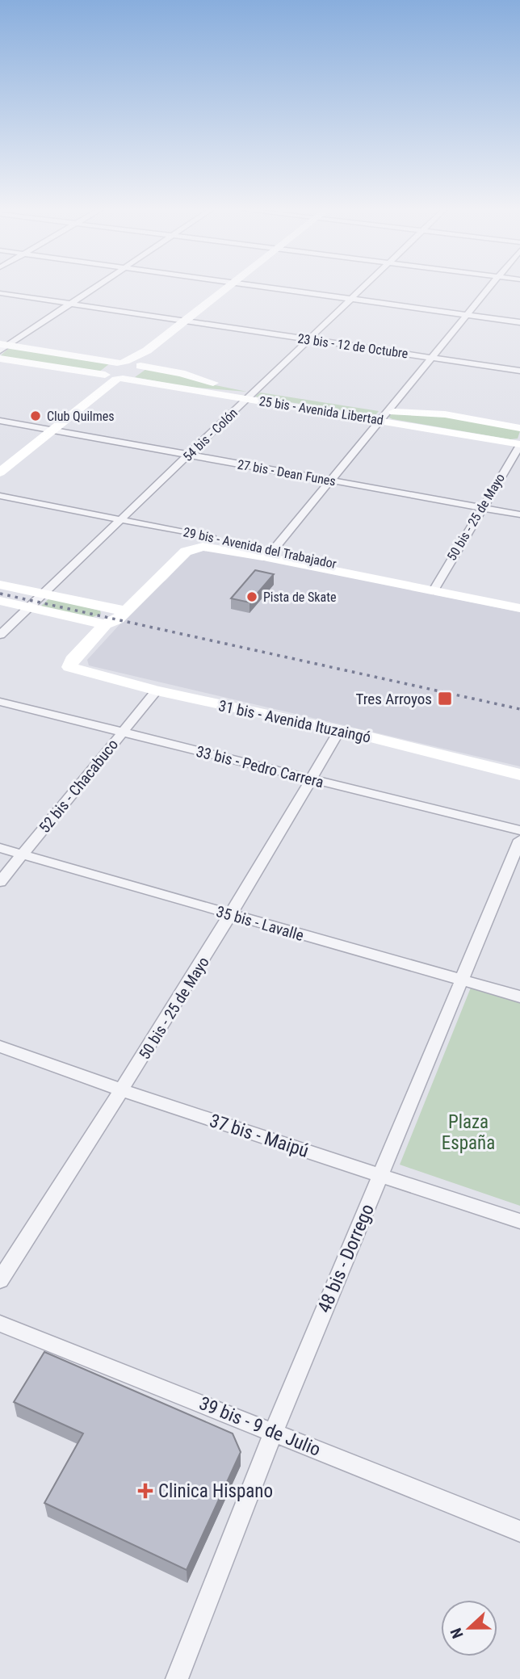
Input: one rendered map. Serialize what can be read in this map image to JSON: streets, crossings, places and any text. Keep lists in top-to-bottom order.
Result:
{
  "streets": {
    "main road": ["25 bis - Avenida Libertad", "29 bis - Avenida del Trabajador", "31 bis - Avenida Ituzaingó"],
    "street": [
      "23 bis - 12 de Octubre",
      "54 bis - Colón",
      "27 bis - Dean Funes",
      "50 bis - 25 de Mayo",
      "33 bis - Pedro Carrera",
      "52 bis - Chacabuco",
      "35 bis - Lavalle",
      "37 bis - Maipú",
      "48 bis - Dorrego",
      "39 bis - 9 de Julio"
    ]
  },
  "crossings": [
    ["23 bis - 12 de Octubre", "54 bis - Colón"],
    ["25 bis - Avenida Libertad", "54 bis - Colón"],
    ["25 bis - Avenida Libertad", "50 bis - 25 de Mayo"],
    ["54 bis - Colón", "27 bis - Dean Funes"],
    ["54 bis - Colón", "29 bis - Avenida del Trabajador"],
    ["27 bis - Dean Funes", "50 bis - 25 de Mayo"],
    ["50 bis - 25 de Mayo", "29 bis - Avenida del Trabajador"],
    ["50 bis - 25 de Mayo", "31 bis - Avenida Ituzaingó"],
    ["50 bis - 25 de Mayo", "33 bis - Pedro Carrera"],
    ["50 bis - 25 de Mayo", "35 bis - Lavalle"],
    ["50 bis - 25 de Mayo", "37 bis - Maipú"],
    ["31 bis - Avenida Ituzaingó", "52 bis - Chacabuco"],
    ["33 bis - Pedro Carrera", "52 bis - Chacabuco"],
    ["52 bis - Chacabuco", "35 bis - Lavalle"],
    ["35 bis - Lavalle", "48 bis - Dorrego"],
    ["37 bis - Maipú", "48 bis - Dorrego"],
    ["48 bis - Dorrego", "39 bis - 9 de Julio"]
  ],
  "parks": ["Plaza España"],
  "places": {
    "other": ["Club Quilmes", "Pista de Skate"],
    "transit": ["Tres Arroyos"],
    "health": ["Clinica Hispano"]
  },
  "north": "left"
}
